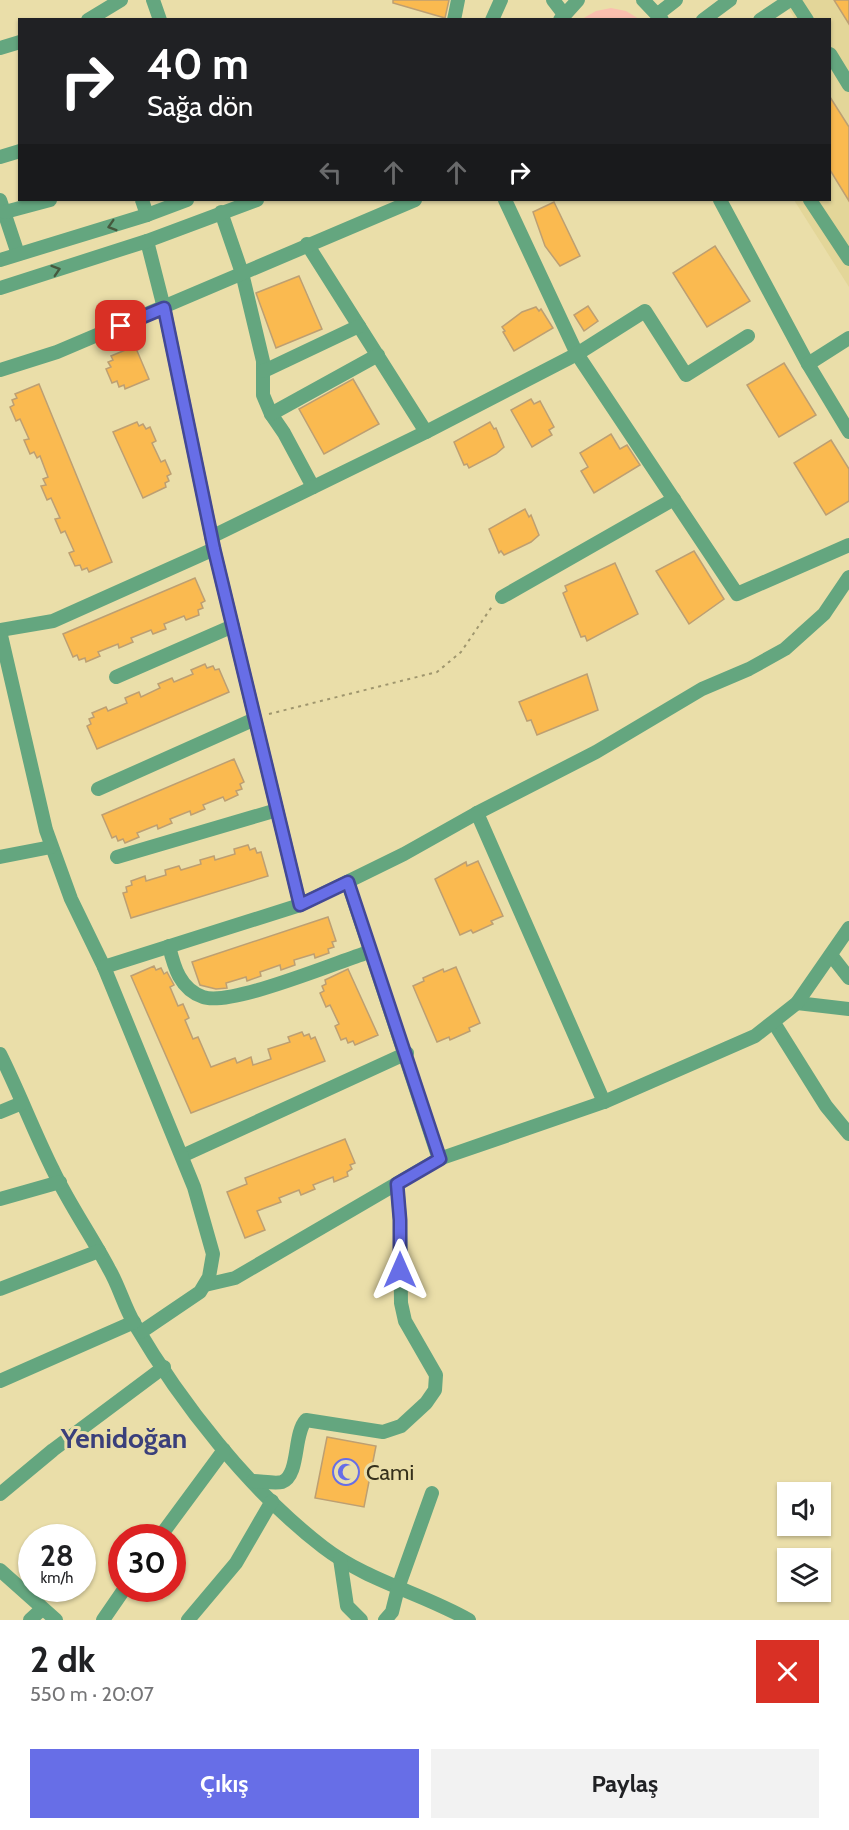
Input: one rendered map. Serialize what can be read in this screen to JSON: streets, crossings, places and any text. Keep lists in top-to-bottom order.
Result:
{
  "districts": ["Yenidoğan"],
  "places": {
    "mosque": ["Cami"]
  },
  "page": {
    "turn": ["40 m", "Sağa dön"],
    "speed": "28 km/h",
    "limit": "30",
    "heading": ["2 dk", "550 m · 20:07"],
    "buttons": ["Çıkış", "Paylaş"]
  }
}
